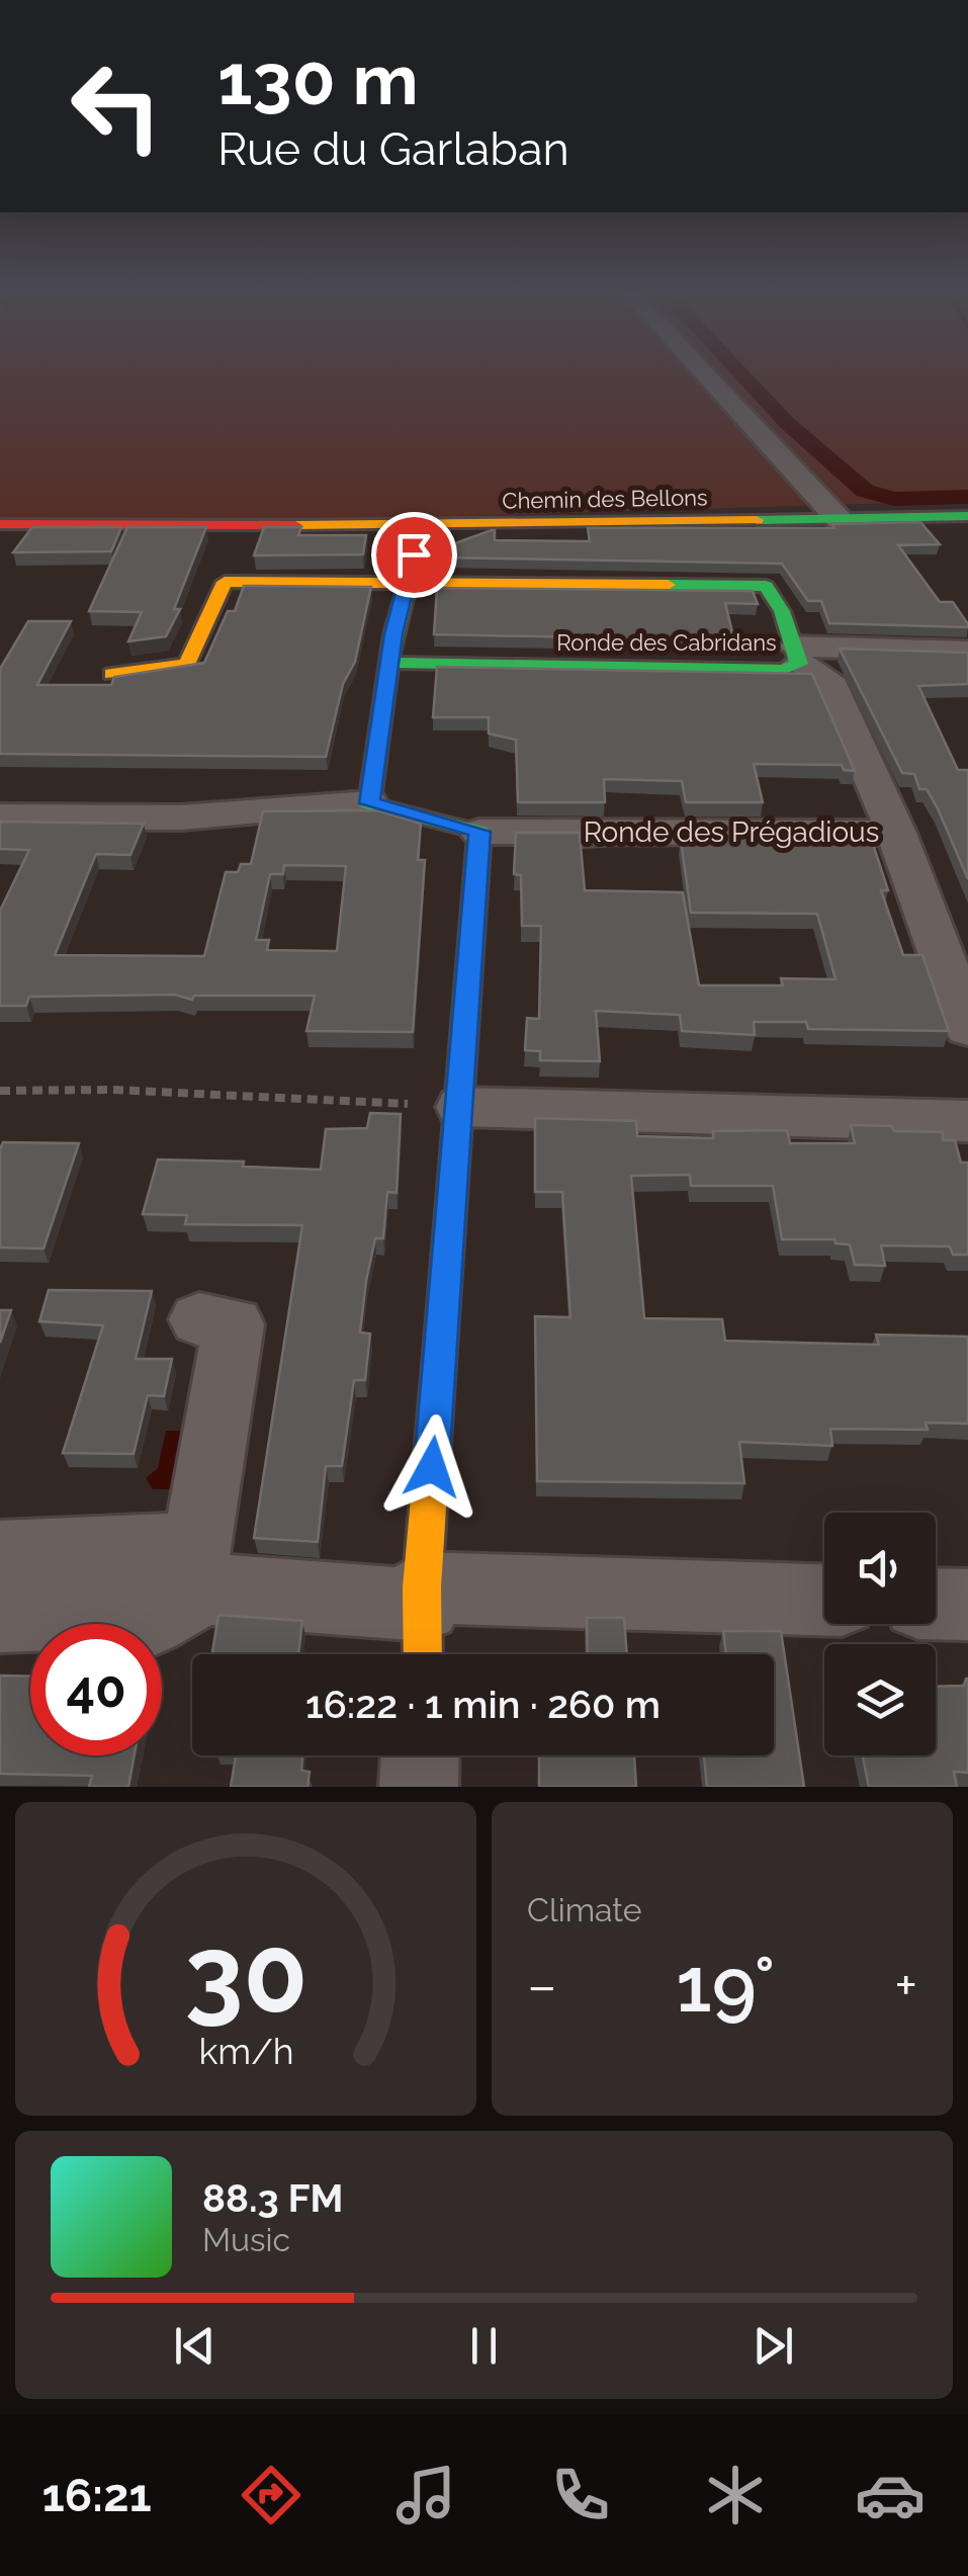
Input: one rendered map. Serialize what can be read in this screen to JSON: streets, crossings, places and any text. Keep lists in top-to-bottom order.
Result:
{
  "streets": {
    "street": ["Chemin des Bellons", "Ronde des Cabridans", "Ronde des Prégadious"]
  },
  "page": {
    "turn": ["130 m", "Rue du Garlaban"],
    "limit": "40",
    "trip": "16:22 · 1 min · 260 m",
    "tile": "Climate",
    "heat": ["−", "19°", "+"],
    "song": ["88.3 FM", "Music"],
    "tabs": "16:21",
    "gauge": ["30", "km/h"]
  }
}
